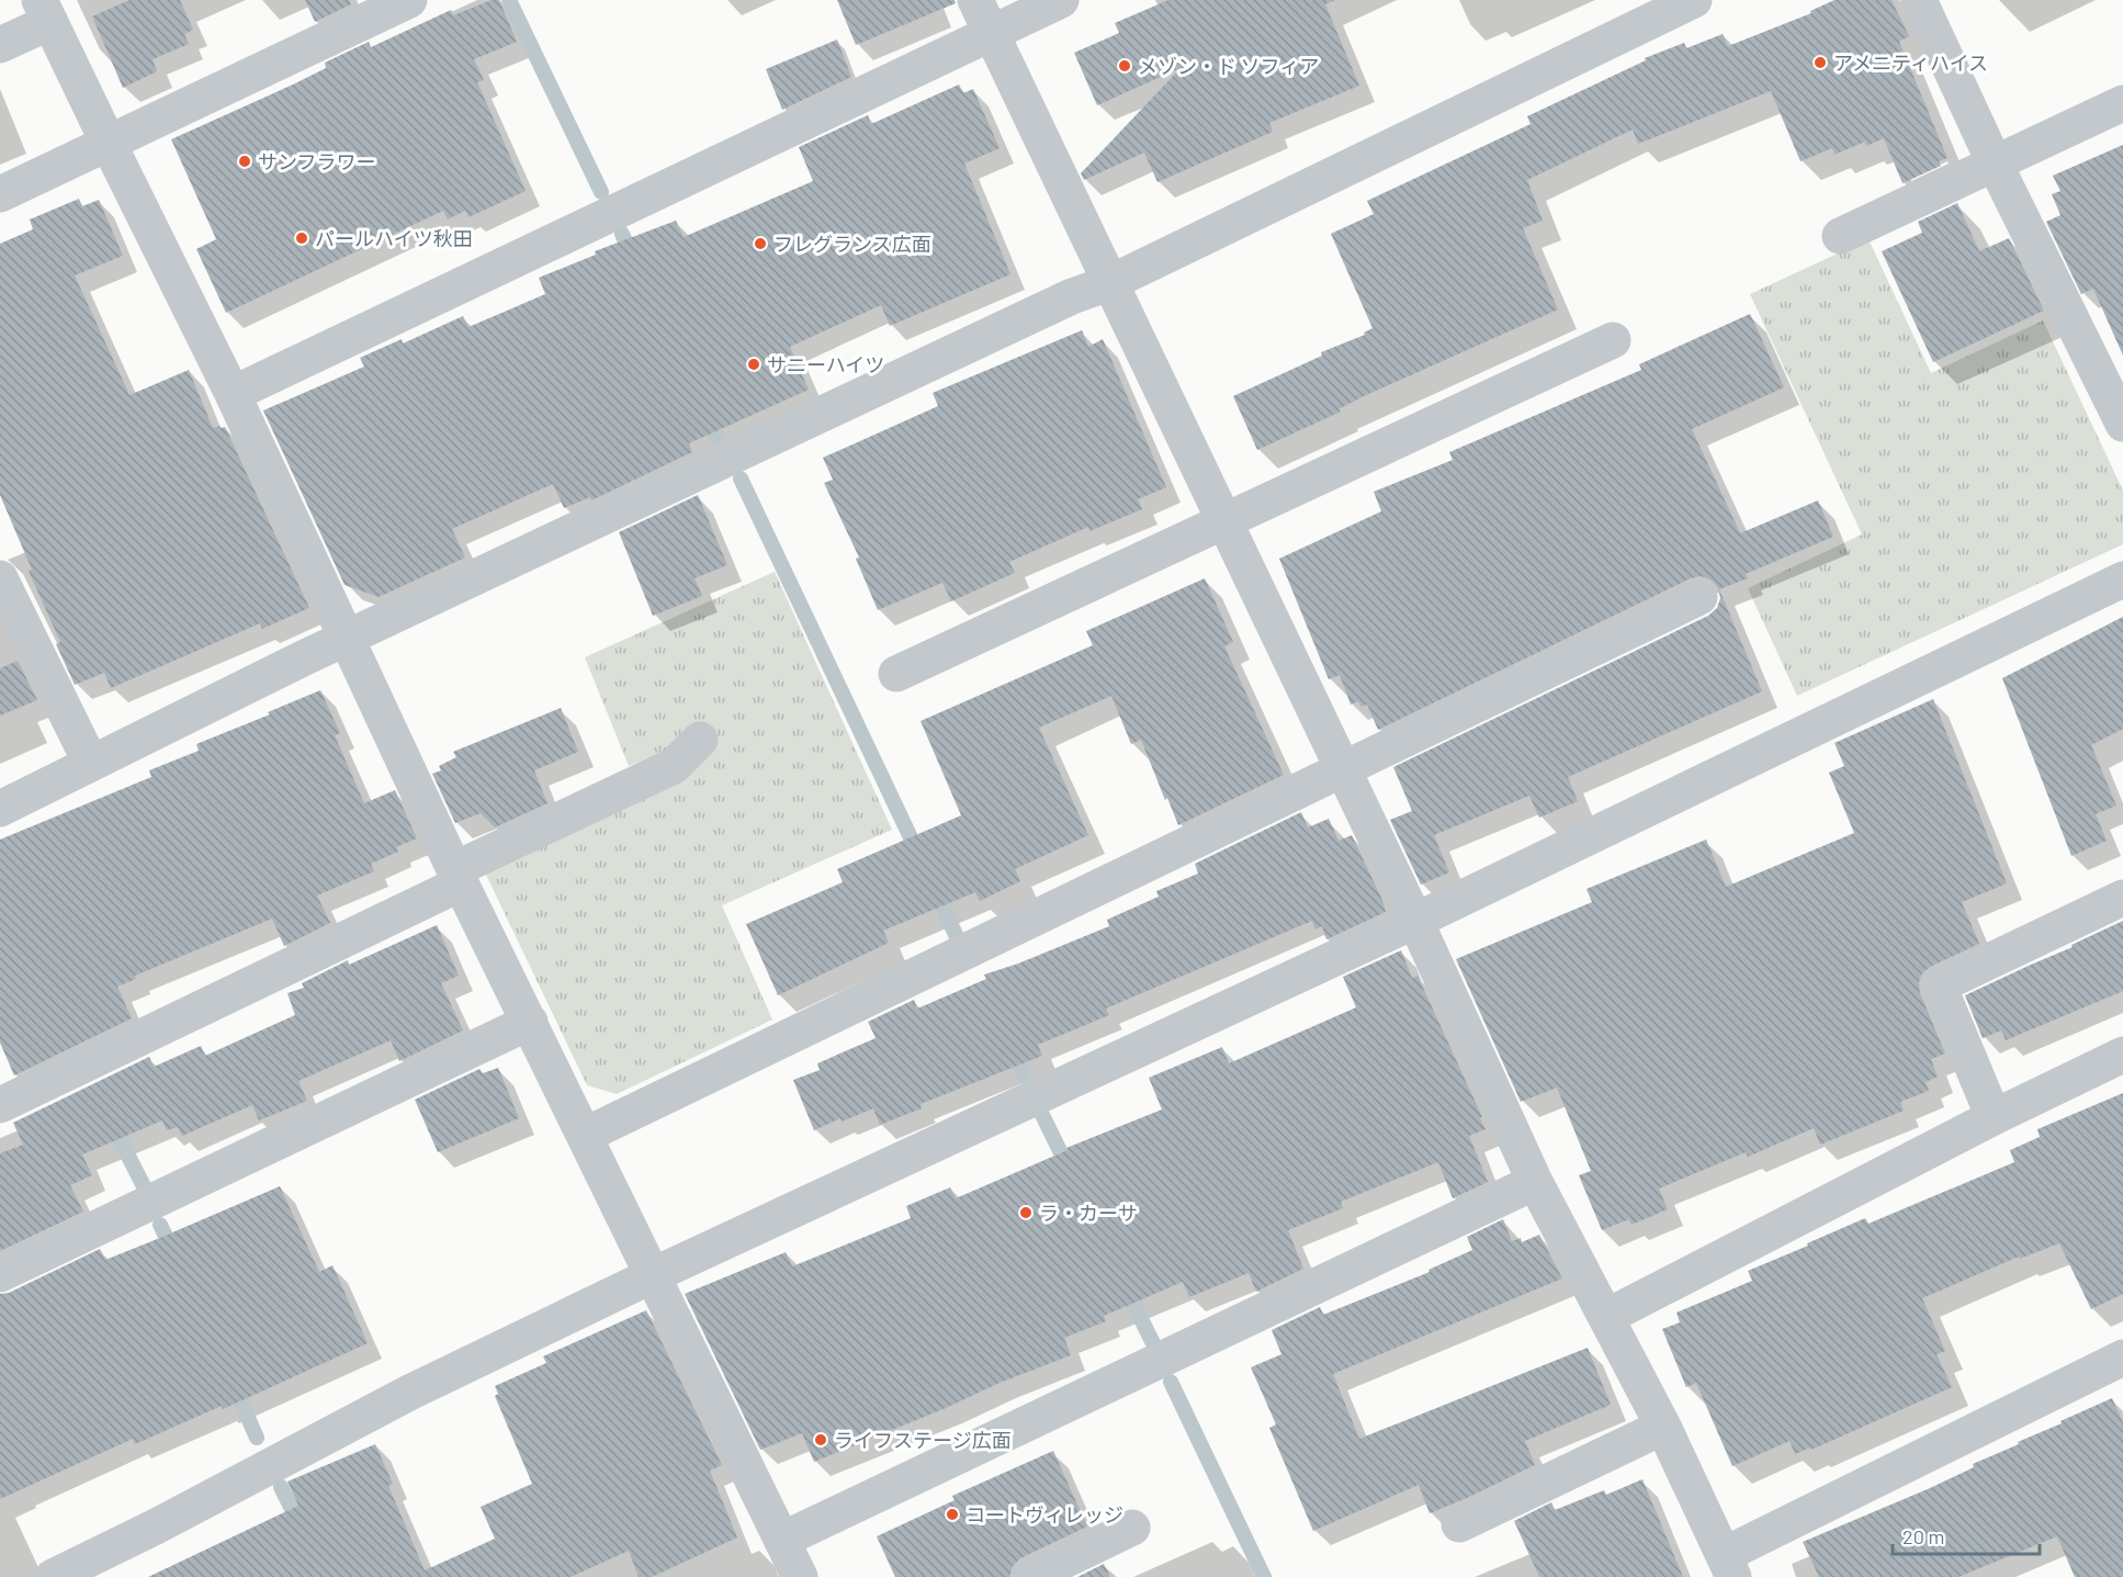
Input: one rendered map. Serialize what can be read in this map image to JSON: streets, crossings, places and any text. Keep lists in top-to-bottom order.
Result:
{
  "places": [
    "アメニティハイス",
    "メゾン・ド ソフィア",
    "サンフラワー",
    "パールハイツ秋田",
    "フレグランス広面",
    "サニーハイツ",
    "ラ・カーサ",
    "ライフステージ広面",
    "コートヴィレッジ"
  ],
  "scale_bar": "20 m"
}
